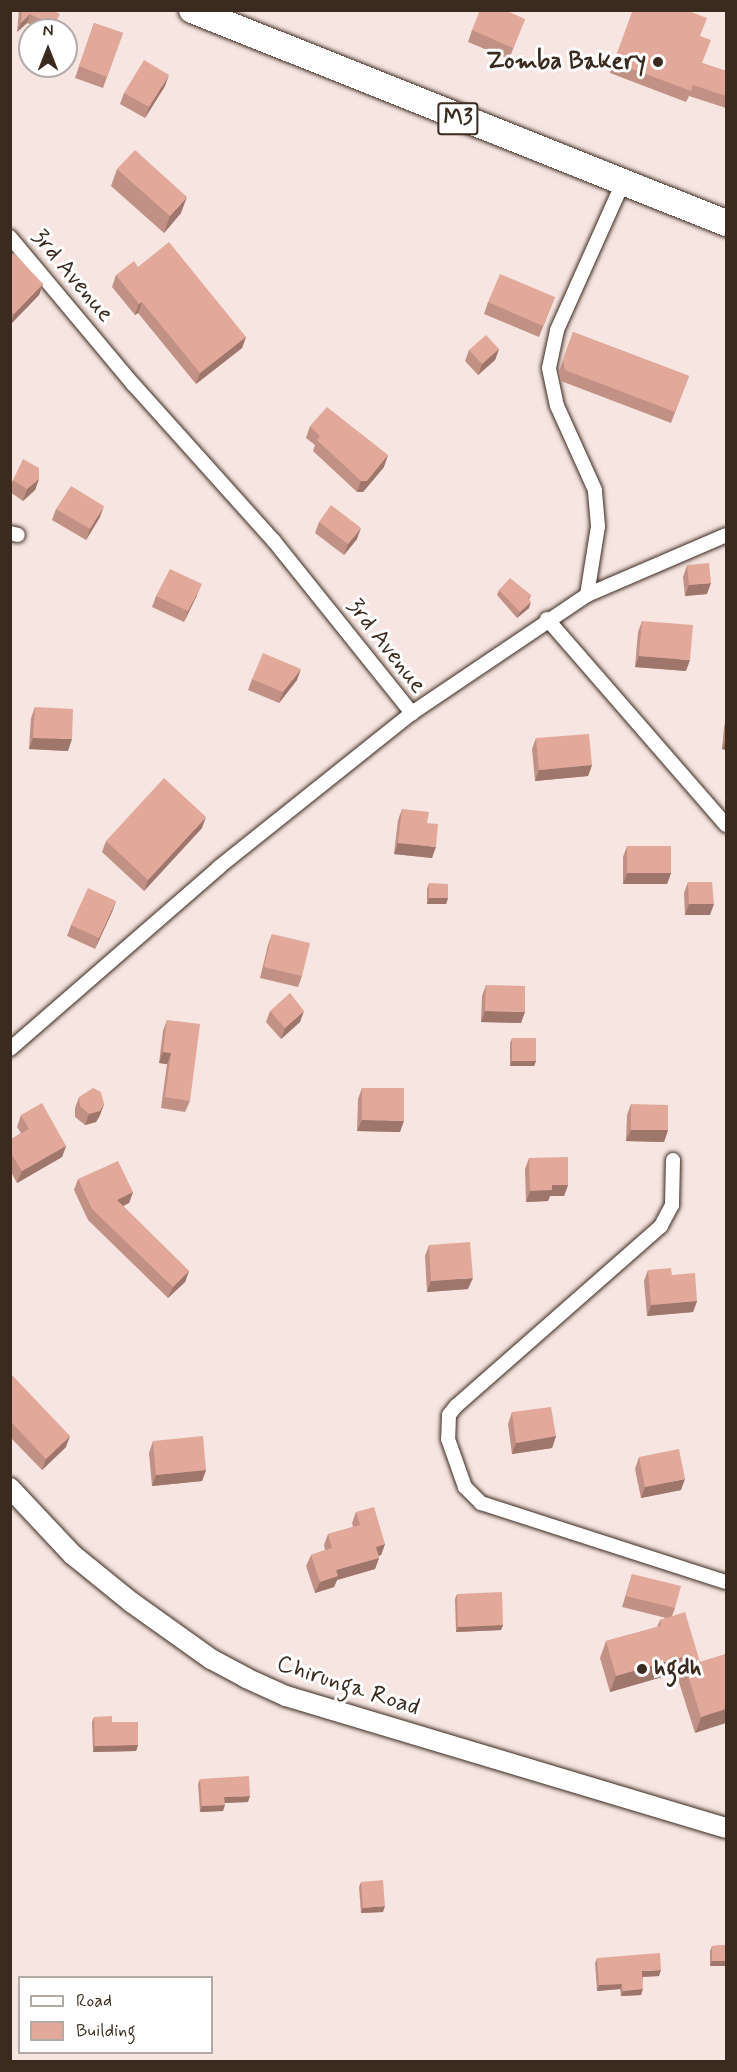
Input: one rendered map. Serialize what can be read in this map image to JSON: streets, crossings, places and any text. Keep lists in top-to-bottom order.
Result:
{
  "streets": {
    "highway": ["M3"],
    "street": ["3rd Avenue", "Chirunga Road"]
  },
  "places": ["Zomba Bakery", "hgdh"],
  "legend": ["Road", "Building"],
  "north": "top"
}
